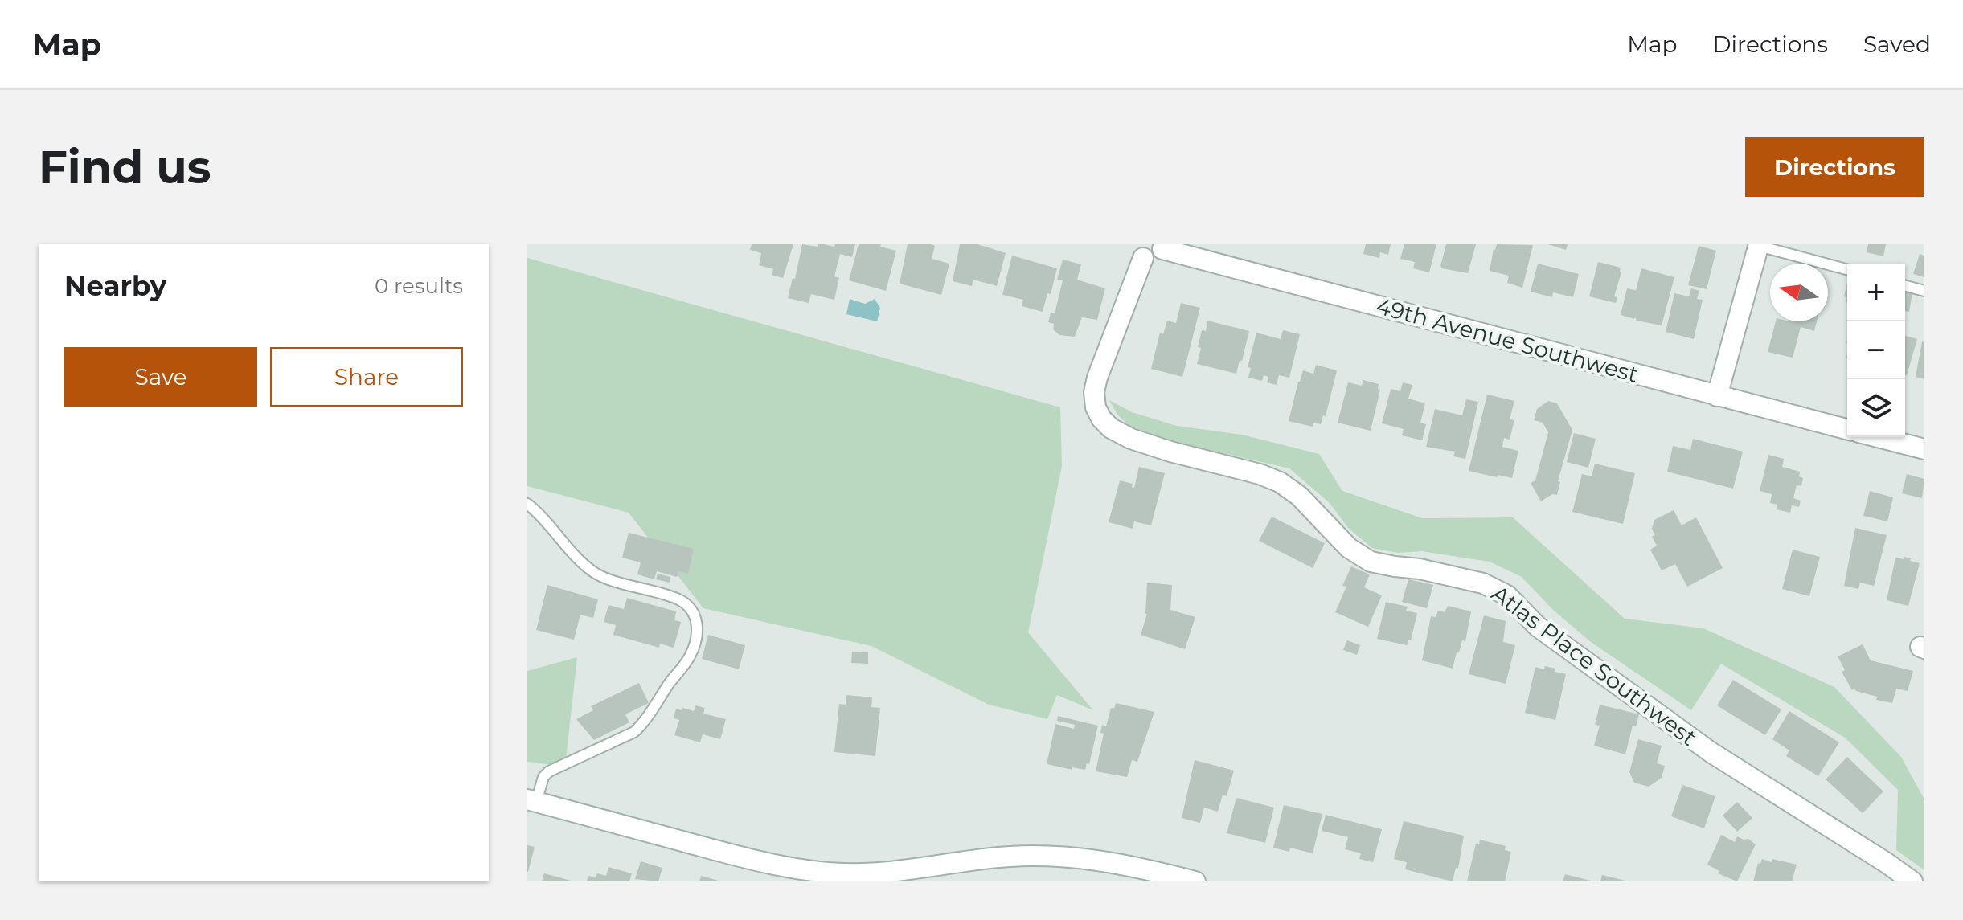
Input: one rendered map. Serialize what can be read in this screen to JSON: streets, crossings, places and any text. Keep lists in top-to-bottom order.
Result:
{
  "streets": {
    "street": ["49th Avenue Southwest", "Atlas Place Southwest"]
  },
  "north": "left",
  "page": {
    "header": "Map",
    "nav": ["Map", "Directions", "Saved"],
    "buttons": [
      "Directions",
      ["Save", "Share"]
    ],
    "title": "Find us",
    "heading": ["Nearby", "0 results"],
    "map_buttons": ["+", "−"]
  }
}
